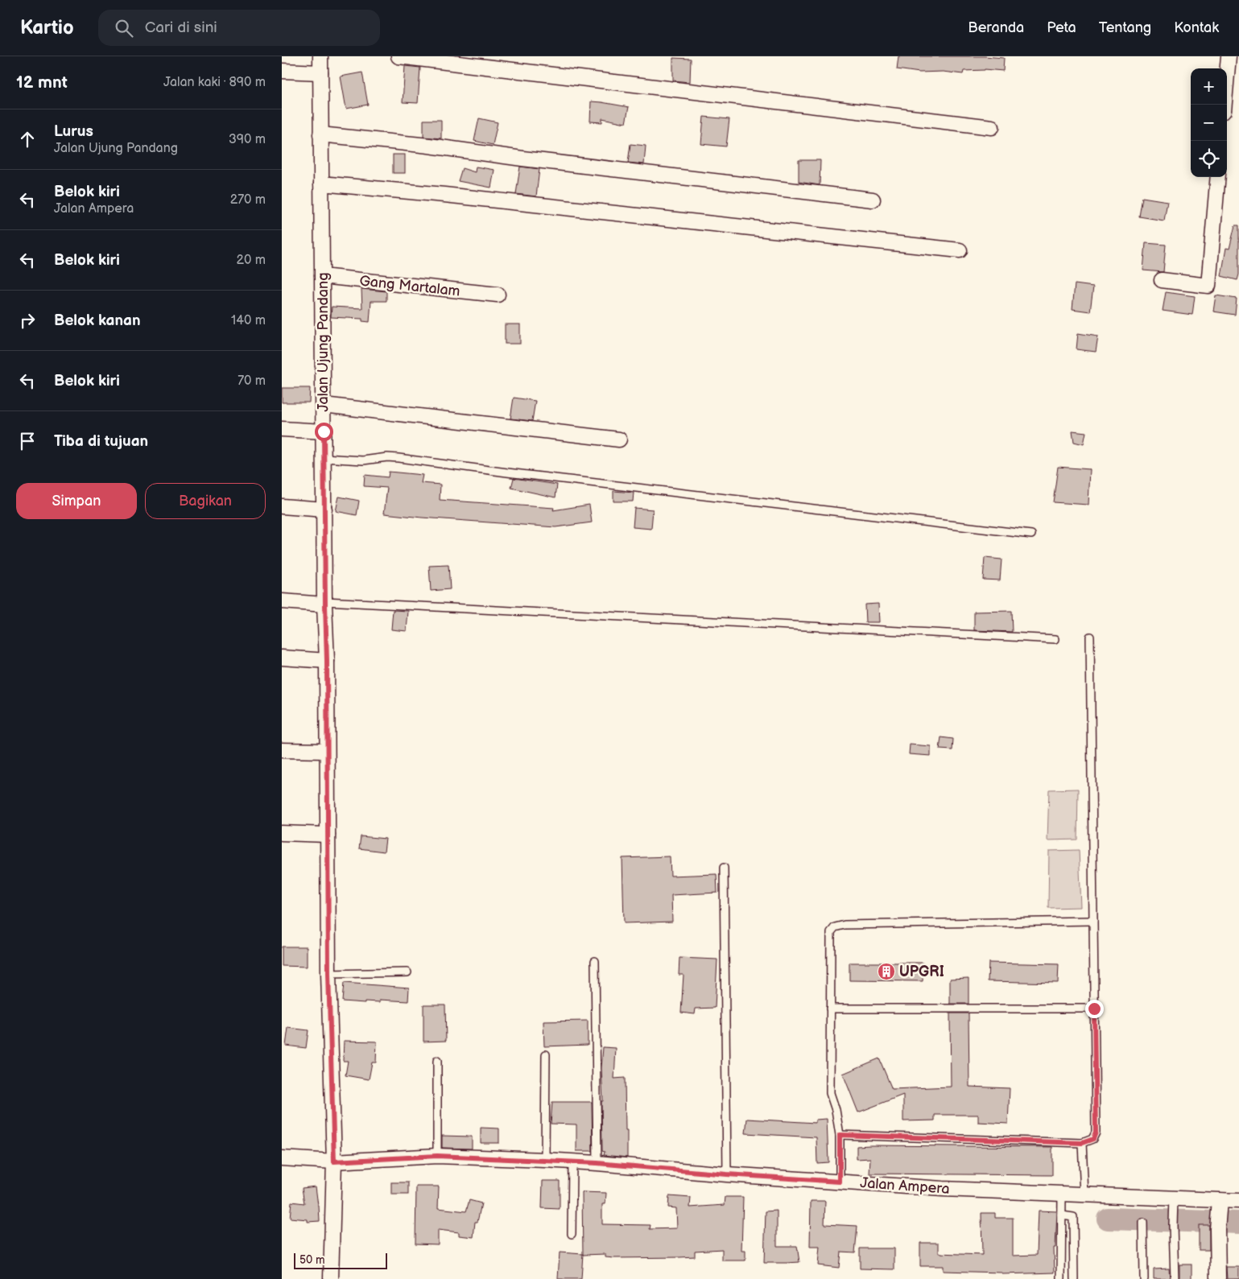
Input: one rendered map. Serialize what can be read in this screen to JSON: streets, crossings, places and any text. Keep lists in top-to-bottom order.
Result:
{
  "streets": {
    "street": ["Gang Martalam", "Jalan Ujung Pandang", "Jalan Ampera"]
  },
  "crossings": [
    ["Gang Martalam", "Jalan Ujung Pandang"],
    ["Jalan Ujung Pandang", "Jalan Ampera"]
  ],
  "places": {
    "building": ["UPGRI"]
  },
  "scale_bar": "50 m",
  "page": {
    "header": "Kartio",
    "search": "Cari di sini",
    "nav": [
      "Beranda",
      "Peta",
      "Tentang",
      "Kontak"
    ],
    "heading": ["12 mnt", "Jalan kaki · 890 m"],
    "map_buttons": ["+", "−"],
    "list": [
      ["Lurus", "Jalan Ujung Pandang", "390 m"],
      ["Belok kiri", "Jalan Ampera", "270 m"],
      ["Belok kiri", "20 m"],
      ["Belok kanan", "140 m"],
      ["Belok kiri", "70 m"],
      "Tiba di tujuan"
    ],
    "buttons": ["Simpan", "Bagikan"],
    "scale": "50 m"
  }
}
